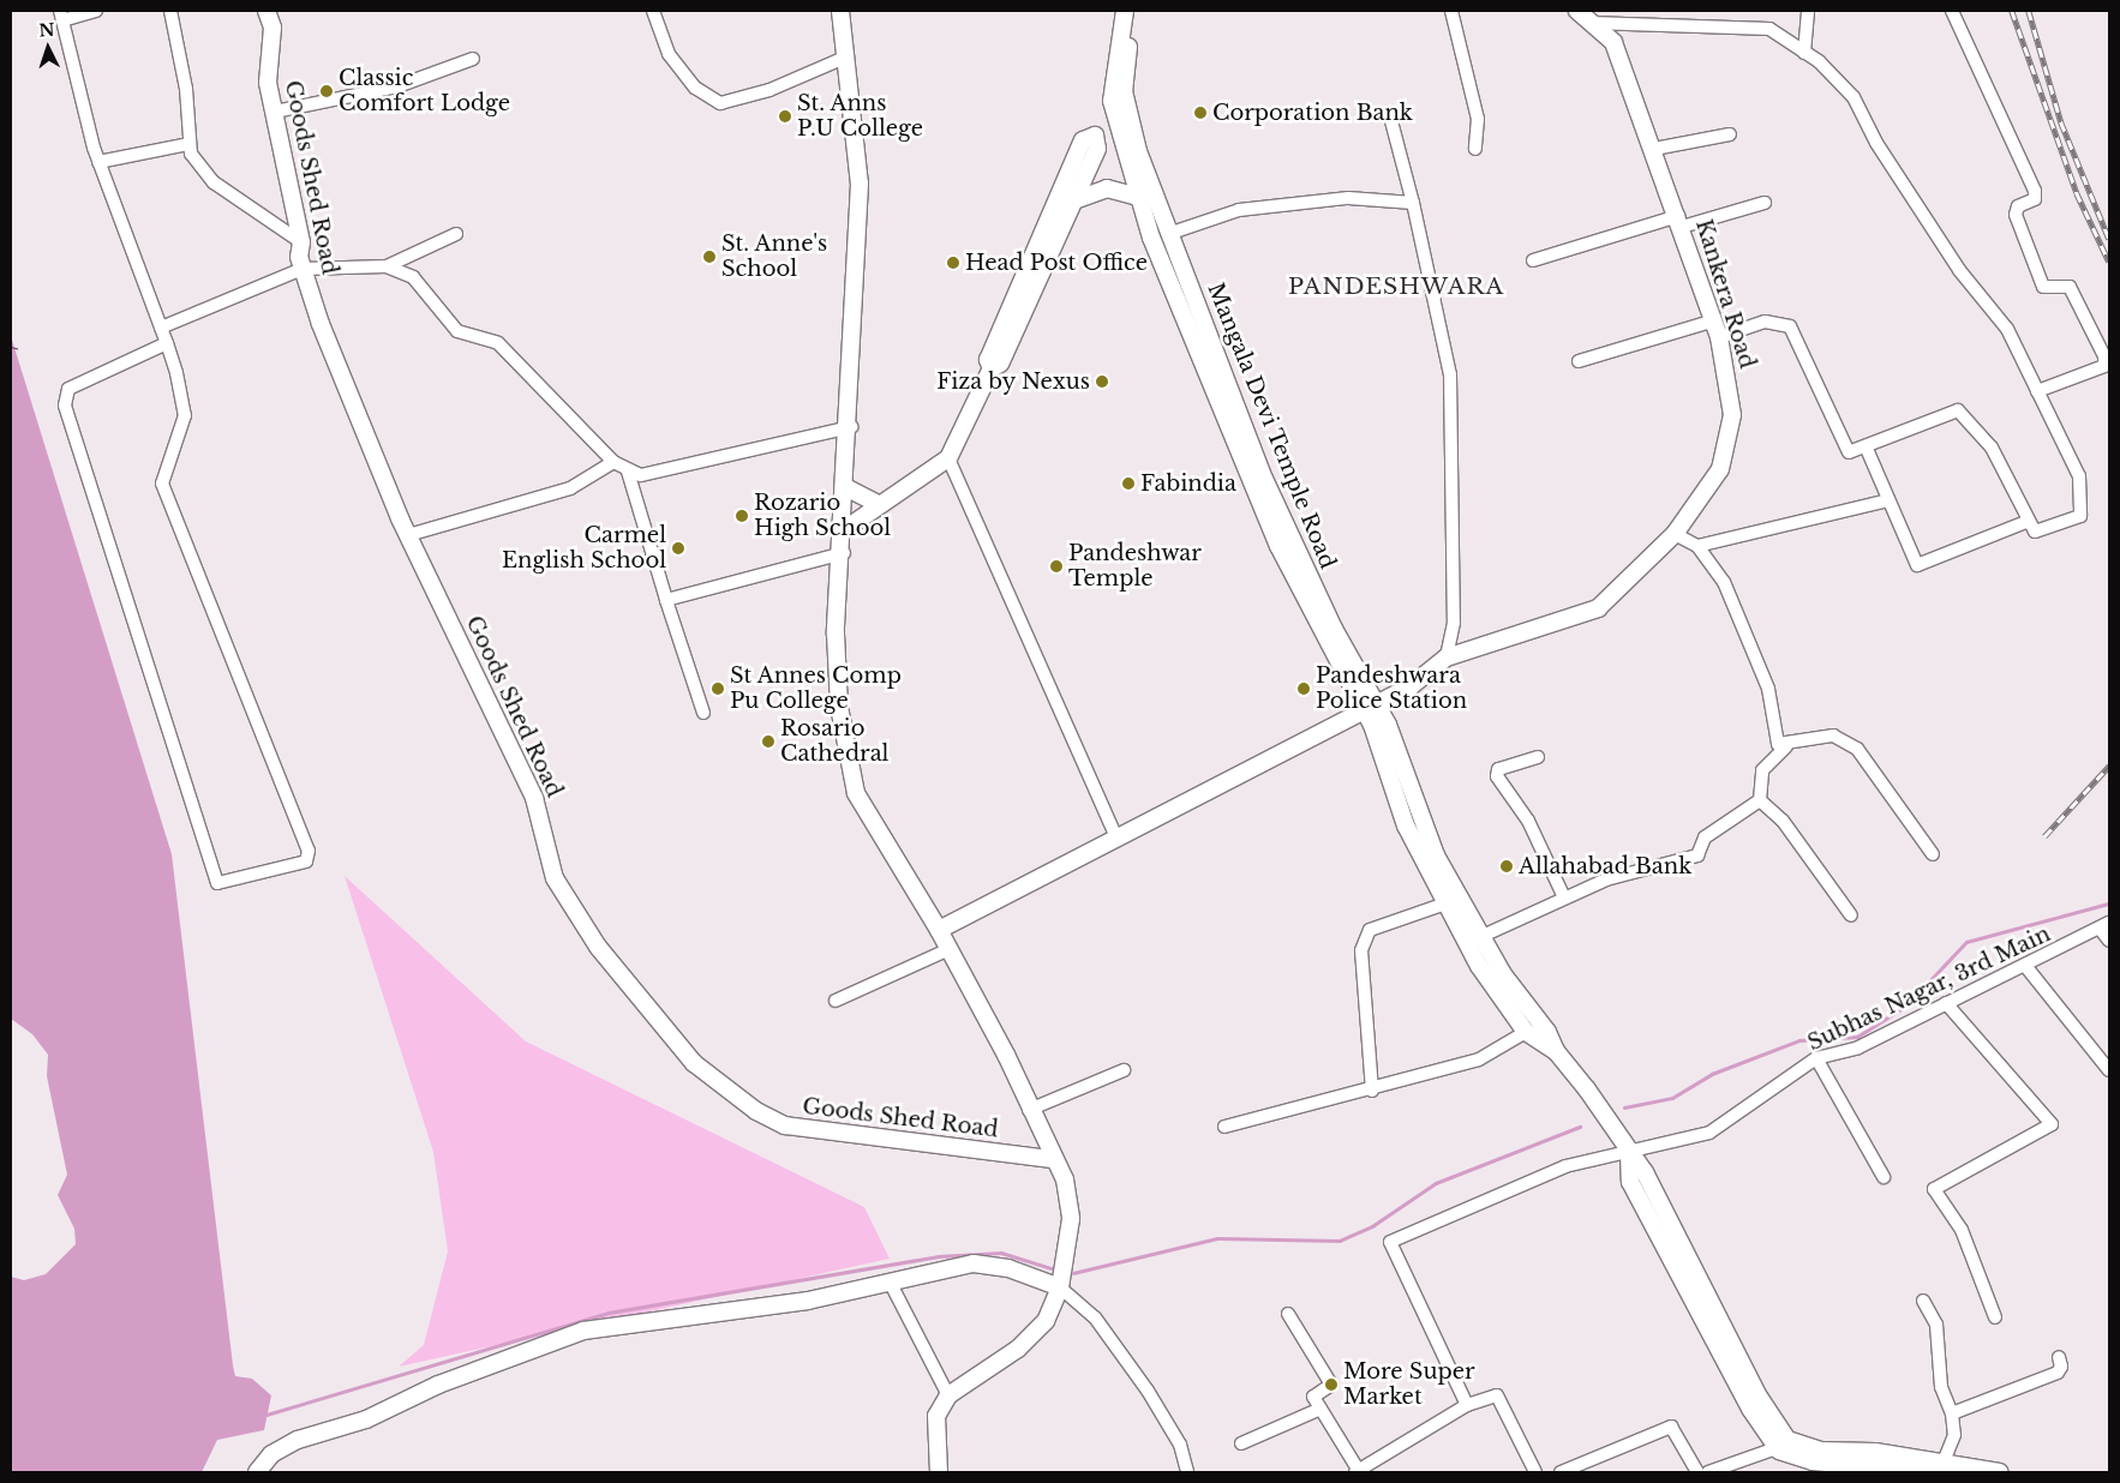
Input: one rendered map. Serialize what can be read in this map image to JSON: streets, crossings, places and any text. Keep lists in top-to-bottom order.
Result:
{
  "streets": {
    "street": [
      "Goods Shed Road",
      "Kankera Road",
      "Mangala Devi Temple Road",
      "Subhas Nagar, 3rd Main"
    ]
  },
  "crossings": [
    ["Mangala Devi Temple Road", "Subhas Nagar, 3rd Main"]
  ],
  "districts": ["PANDESHWARA"],
  "places": [
    "Classic Comfort Lodge",
    "Corporation Bank",
    "St. Anns P.U College",
    "St. Anne's School",
    "Head Post Office",
    "Fiza by Nexus",
    "Fabindia",
    "Rozario High School",
    "Carmel English School",
    "Pandeshwar Temple",
    "St Annes Comp Pu College",
    "Pandeshwara Police Station",
    "Rosario Cathedral",
    "Allahabad Bank",
    "More Super Market"
  ],
  "north": "top"
}
